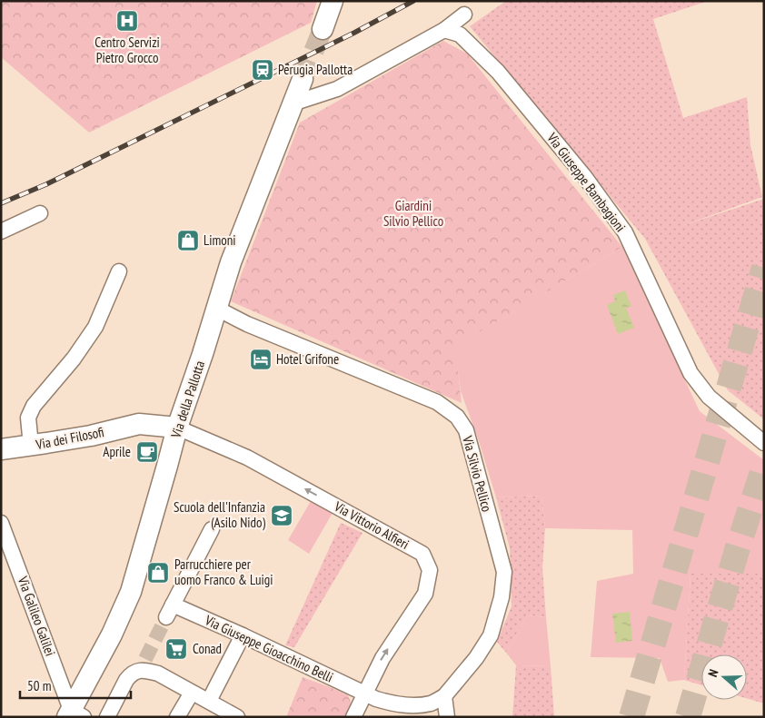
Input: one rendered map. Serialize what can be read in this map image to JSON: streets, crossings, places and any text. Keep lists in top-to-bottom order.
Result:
{
  "streets": {
    "main road": ["Via della Pallotta", "Via dei Filosofi"],
    "street": [
      "Via Giuseppe Bambagioni",
      "Via Silvio Pellico",
      "Via Vittorio Alfieri",
      "Via Galileo Galilei",
      "Via Giuseppe Gioacchino Belli"
    ]
  },
  "crossings": [
    ["Via della Pallotta", "Via dei Filosofi"],
    ["Via della Pallotta", "Via Silvio Pellico"],
    ["Via della Pallotta", "Via Vittorio Alfieri"],
    ["Via della Pallotta", "Via Galileo Galilei"],
    ["Via dei Filosofi", "Via Vittorio Alfieri"],
    ["Via Silvio Pellico", "Via Giuseppe Gioacchino Belli"],
    ["Via Vittorio Alfieri", "Via Giuseppe Gioacchino Belli"]
  ],
  "parks": ["Giardini Silvio Pellico"],
  "places": {
    "hospital": ["Centro Servizi Pietro Grocco"],
    "station": ["Perugia Pallotta"],
    "shop": ["Limoni", "Parrucchiere per uomo Franco & Luigi"],
    "hotel": ["Hotel Grifone"],
    "cafe": ["Aprile"],
    "school or university": ["Scuola dell'Infanzia (Asilo Nido)"],
    "supermarket": ["Conad"]
  },
  "scale_bar": "50 m",
  "north": "left"
}
